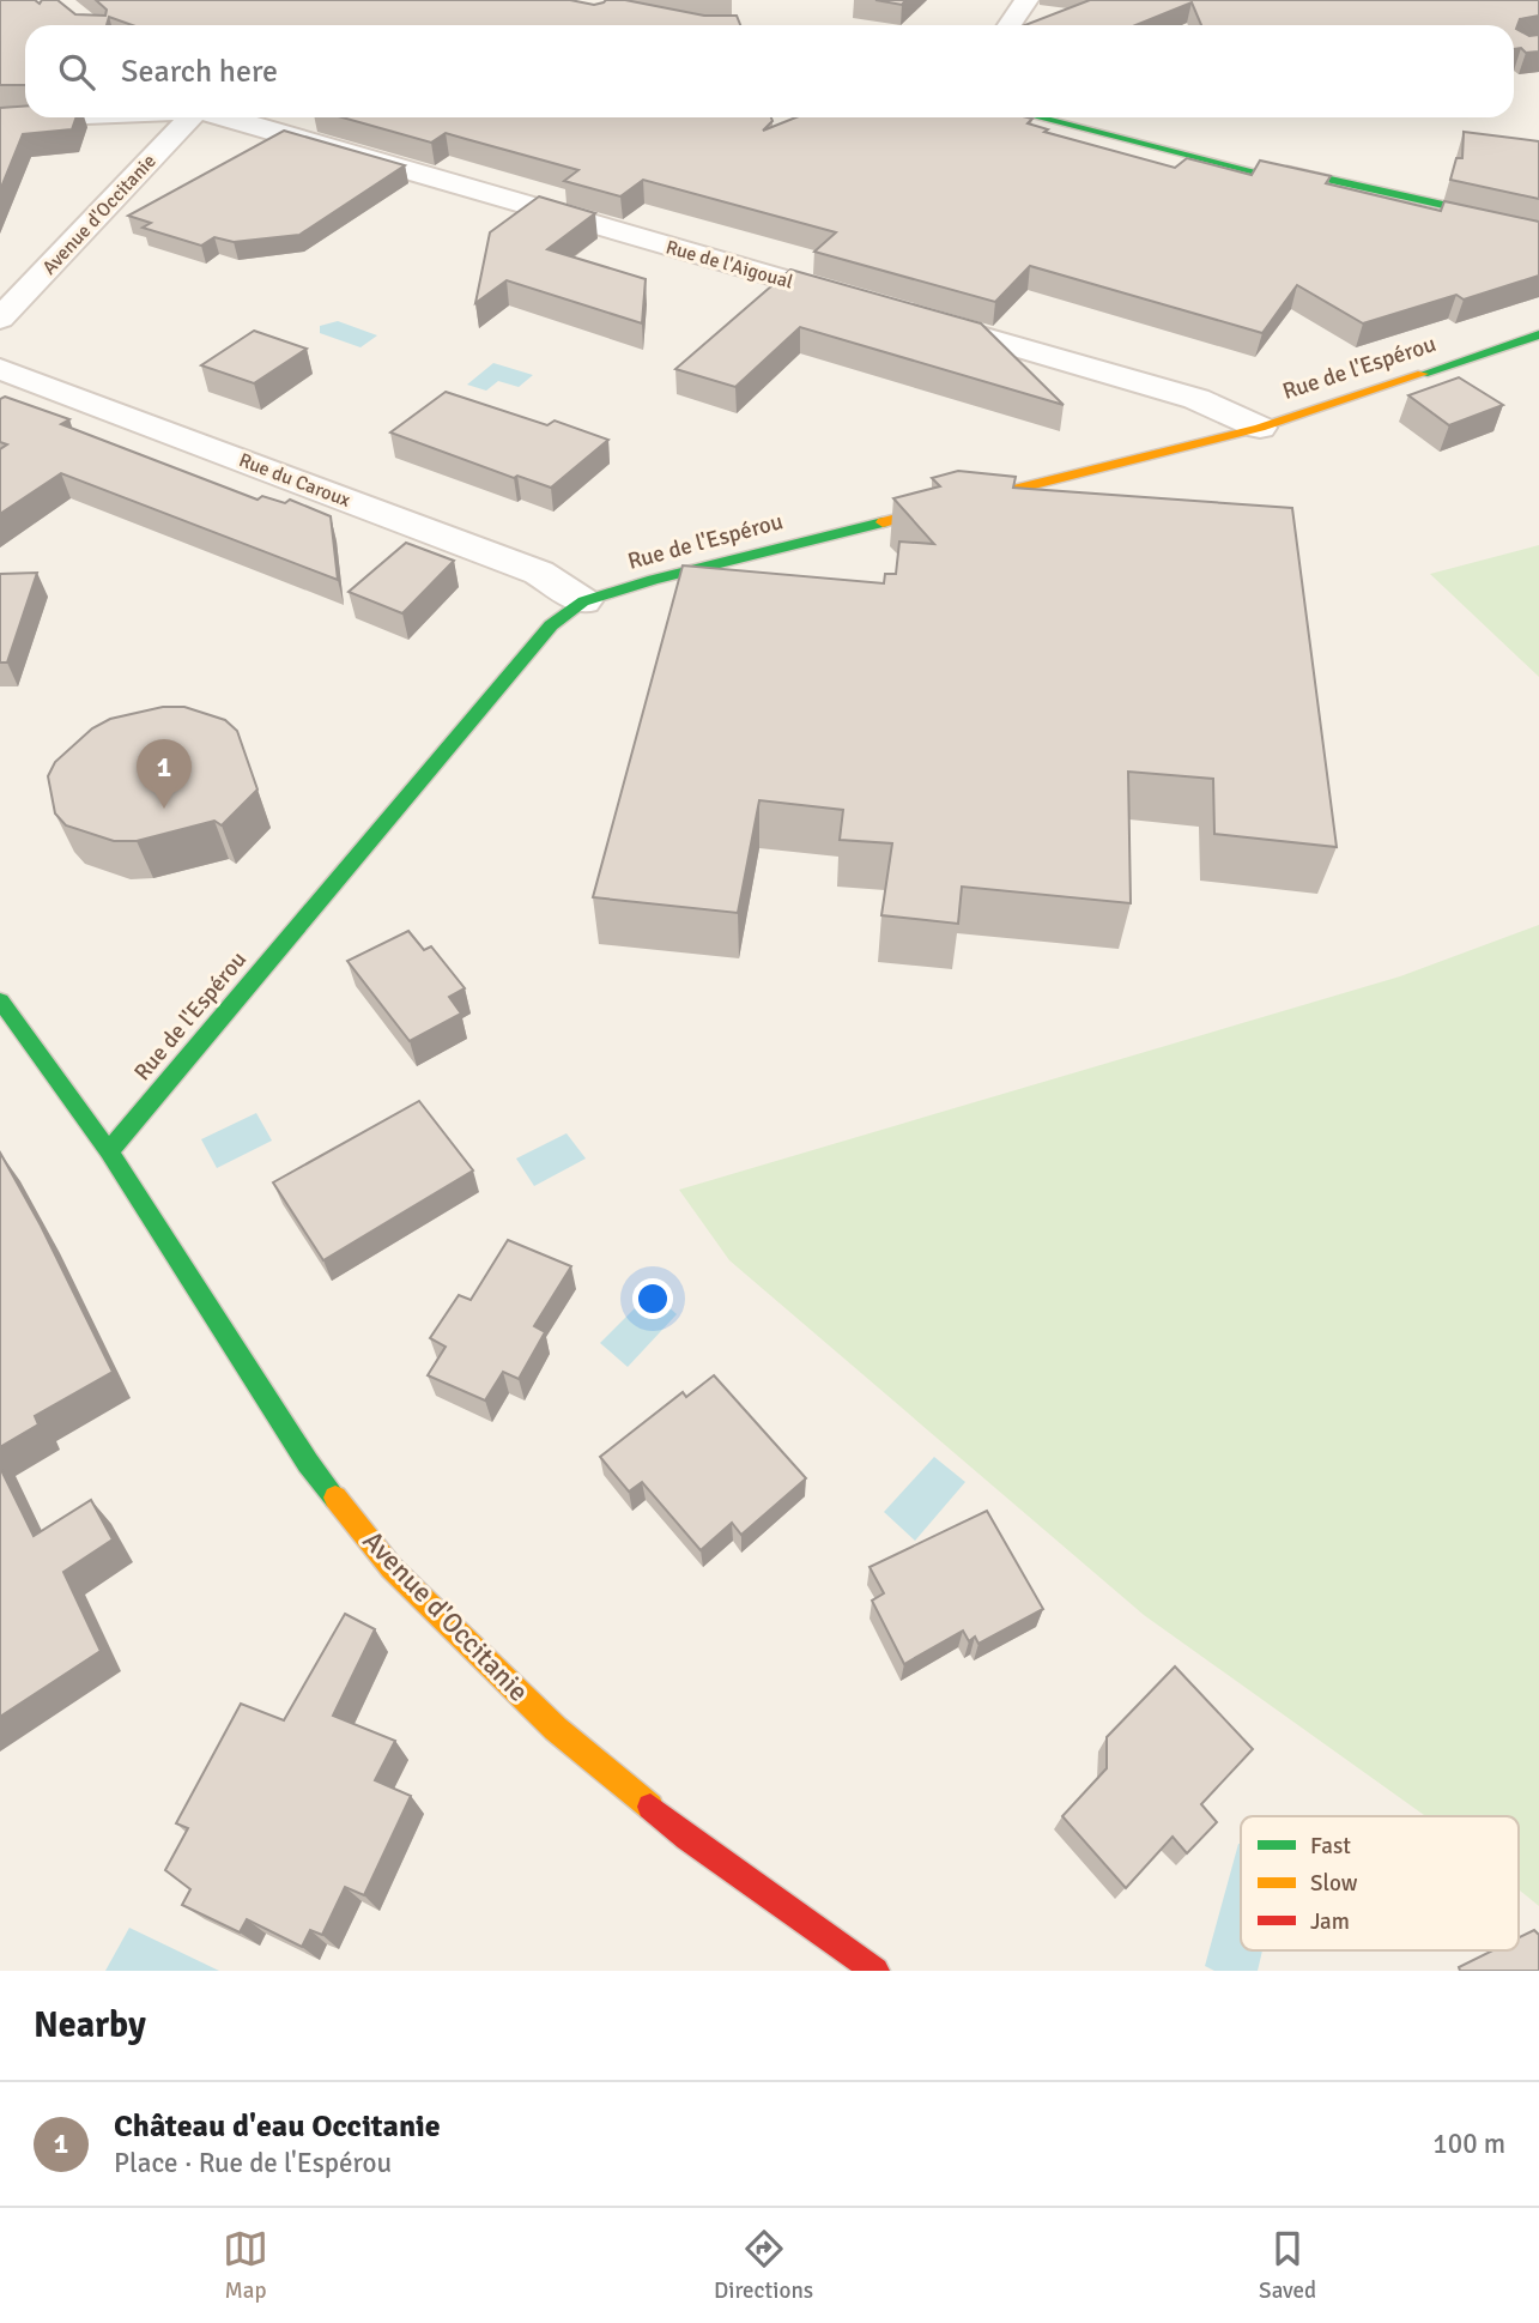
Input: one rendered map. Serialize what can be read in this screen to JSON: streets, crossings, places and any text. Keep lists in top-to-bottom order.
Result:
{
  "streets": {
    "street": [
      "Avenue d'Occitanie",
      "Rue de l'Aigoual",
      "Rue de l'Espérou",
      "Rue du Caroux"
    ]
  },
  "crossings": [
    ["Avenue d'Occitanie", "Rue de l'Espérou"],
    ["Rue de l'Espérou", "Rue du Caroux"]
  ],
  "legend": ["Fast", "Slow", "Jam"],
  "page": {
    "search": "Search here",
    "pins": "1",
    "heading": "Nearby",
    "list": [
      {
        "mark": "1",
        "name": "Château d'eau Occitanie",
        "note": "Place · Rue de l'Espérou",
        "value": "100 m"
      }
    ],
    "nav": ["Map", "Directions", "Saved"]
  }
}
